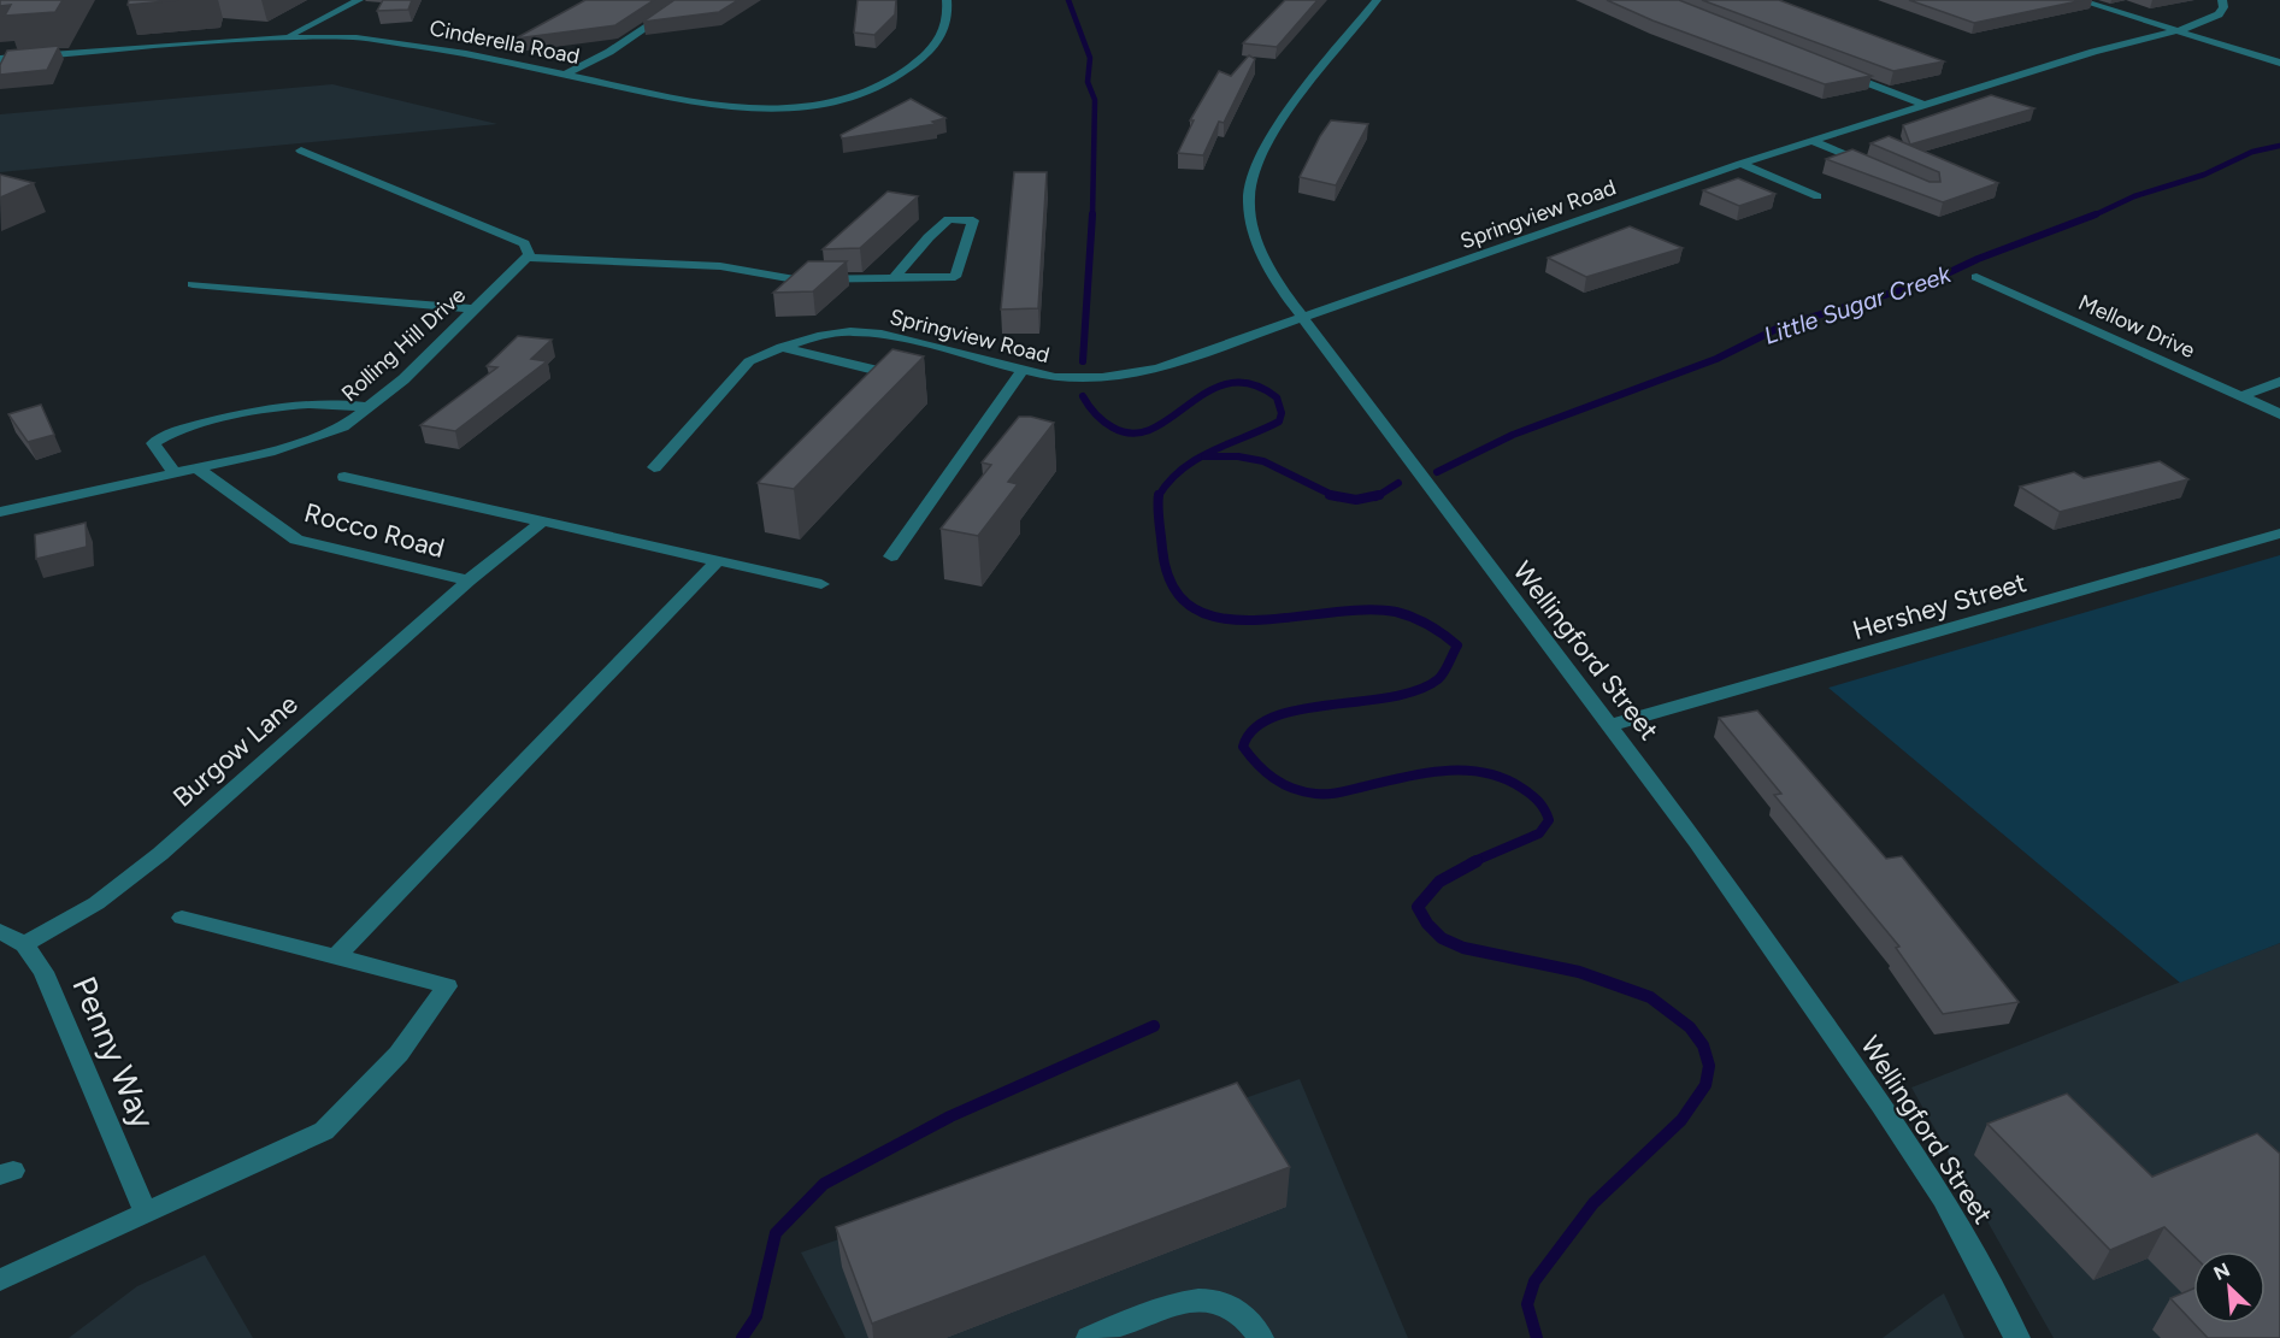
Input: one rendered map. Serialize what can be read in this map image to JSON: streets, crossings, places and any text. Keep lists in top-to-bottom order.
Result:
{
  "streets": {
    "street": [
      "Cinderella Road",
      "Springview Road",
      "Mellow Drive",
      "Rolling Hill Drive",
      "Rocco Road",
      "Hershey Street",
      "Wellingford Street",
      "Burgow Lane",
      "Penny Way"
    ]
  },
  "crossings": [
    ["Springview Road", "Wellingford Street"],
    ["Rolling Hill Drive", "Rocco Road"],
    ["Rocco Road", "Burgow Lane"],
    ["Hershey Street", "Wellingford Street"],
    ["Burgow Lane", "Penny Way"]
  ],
  "water": ["Little Sugar Creek"],
  "north": "top left"
}
